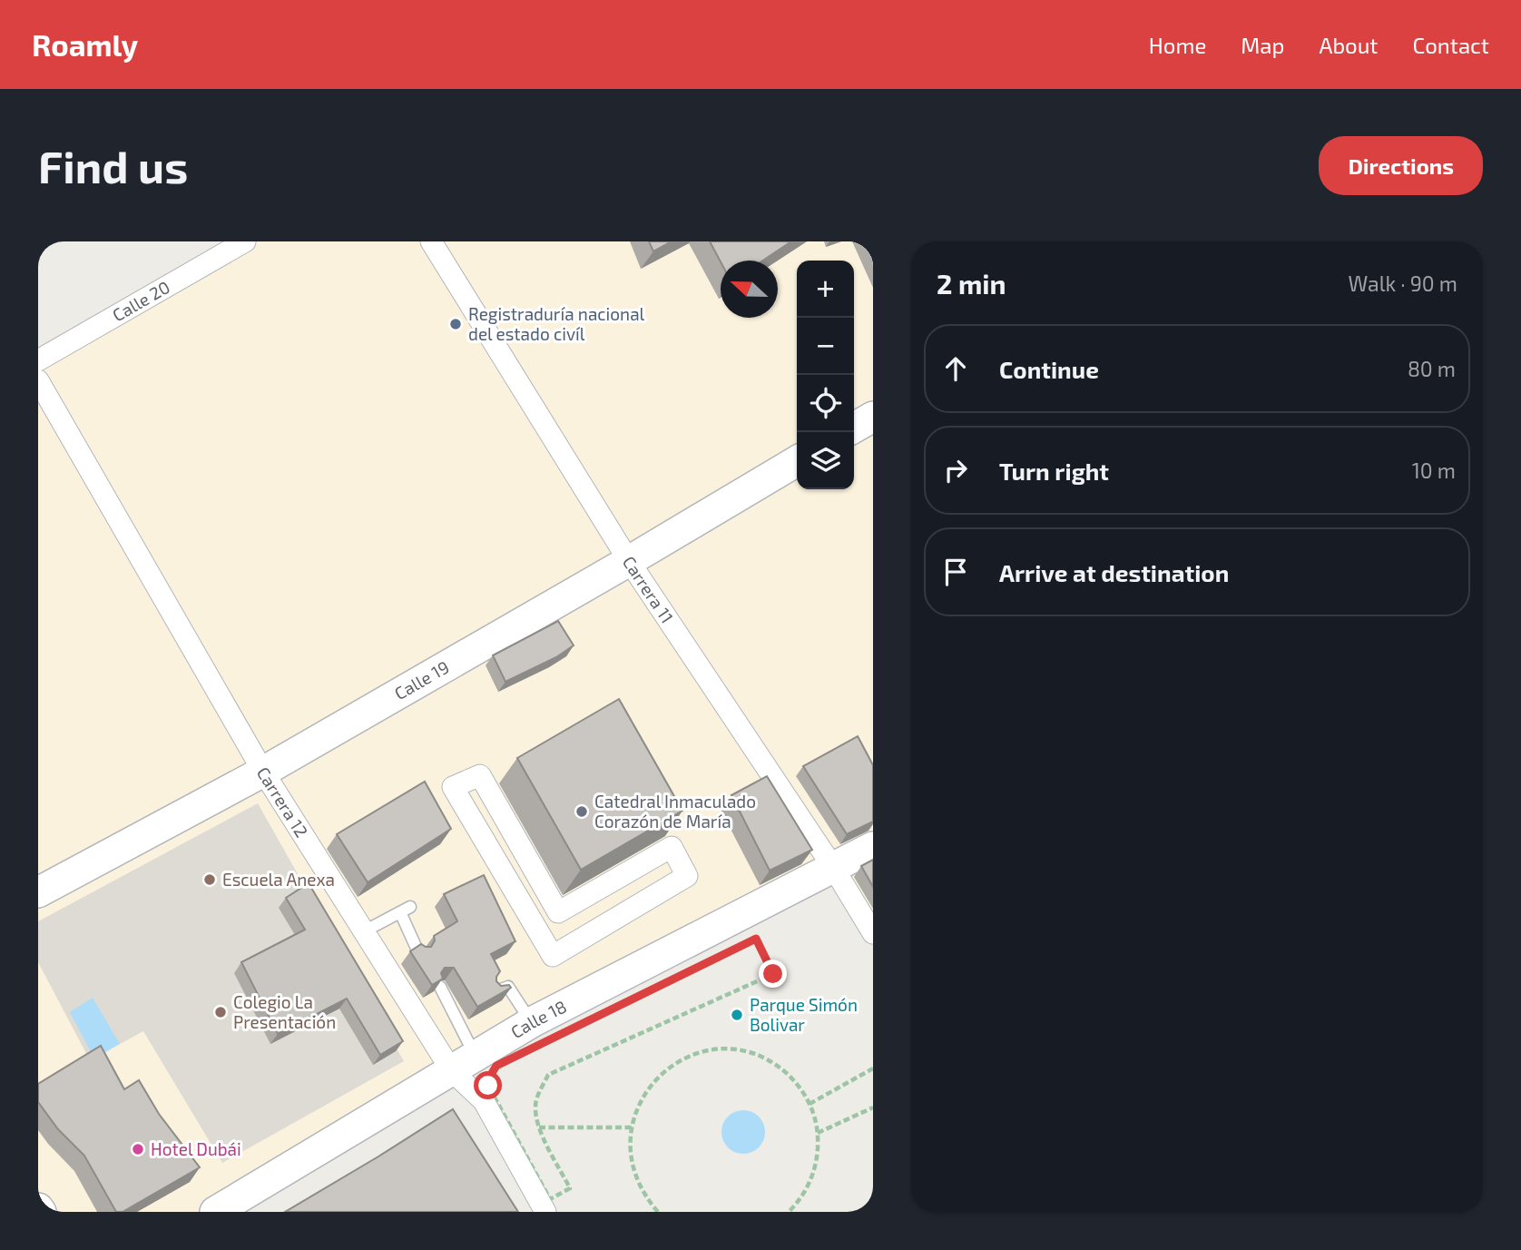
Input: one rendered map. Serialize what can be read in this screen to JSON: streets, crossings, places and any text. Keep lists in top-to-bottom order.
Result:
{
  "streets": {
    "street": [
      "Calle 20",
      "Carrera 11",
      "Calle 19",
      "Carrera 12",
      "Calle 18"
    ]
  },
  "crossings": [
    ["Carrera 11", "Calle 19"],
    ["Carrera 11", "Calle 18"],
    ["Calle 19", "Carrera 12"],
    ["Carrera 12", "Calle 18"]
  ],
  "places": [
    "Registraduría nacional del estado civíl",
    "Catedral Inmaculado Corazón de María",
    "Escuela Anexa",
    "Colegio La Presentación",
    "Parque Simón Bolivar",
    "Hotel Dubái"
  ],
  "north": "left",
  "page": {
    "header": "Roamly",
    "nav": [
      "Home",
      "Map",
      "About",
      "Contact"
    ],
    "buttons": "Directions",
    "title": "Find us",
    "heading": ["2 min", "Walk · 90 m"],
    "map_buttons": ["+", "−"],
    "list": [
      ["Continue", "80 m"],
      ["Turn right", "10 m"],
      "Arrive at destination"
    ]
  }
}
